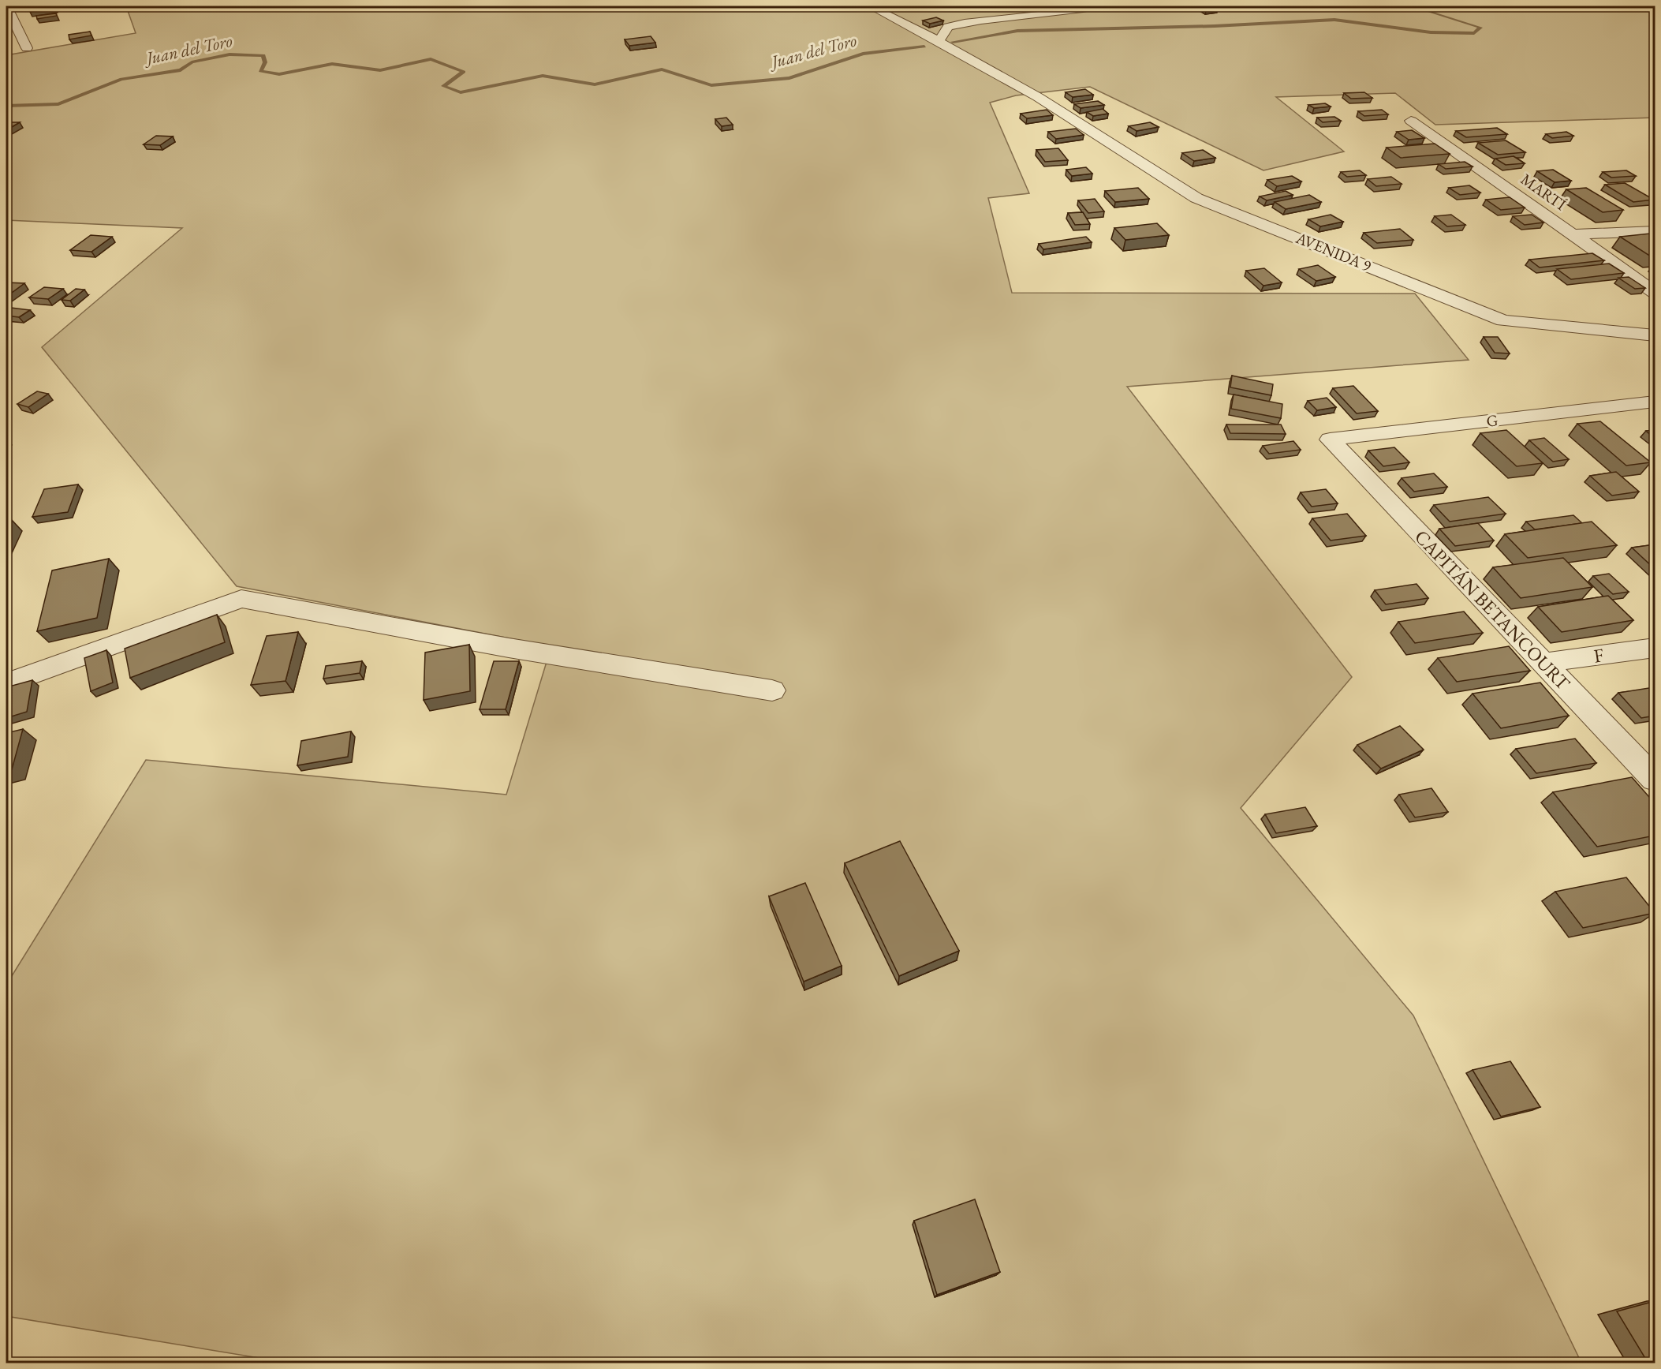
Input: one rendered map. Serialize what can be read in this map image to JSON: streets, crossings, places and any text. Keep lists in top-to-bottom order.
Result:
{
  "streets": {
    "street": [
      "MARTÍ",
      "AVENIDA 9",
      "G",
      "CAPITÁN BETANCOURT",
      "F"
    ]
  },
  "crossings": [
    ["G", "CAPITÁN BETANCOURT"],
    ["CAPITÁN BETANCOURT", "F"]
  ],
  "water": ["Juan del Toro"]
}
